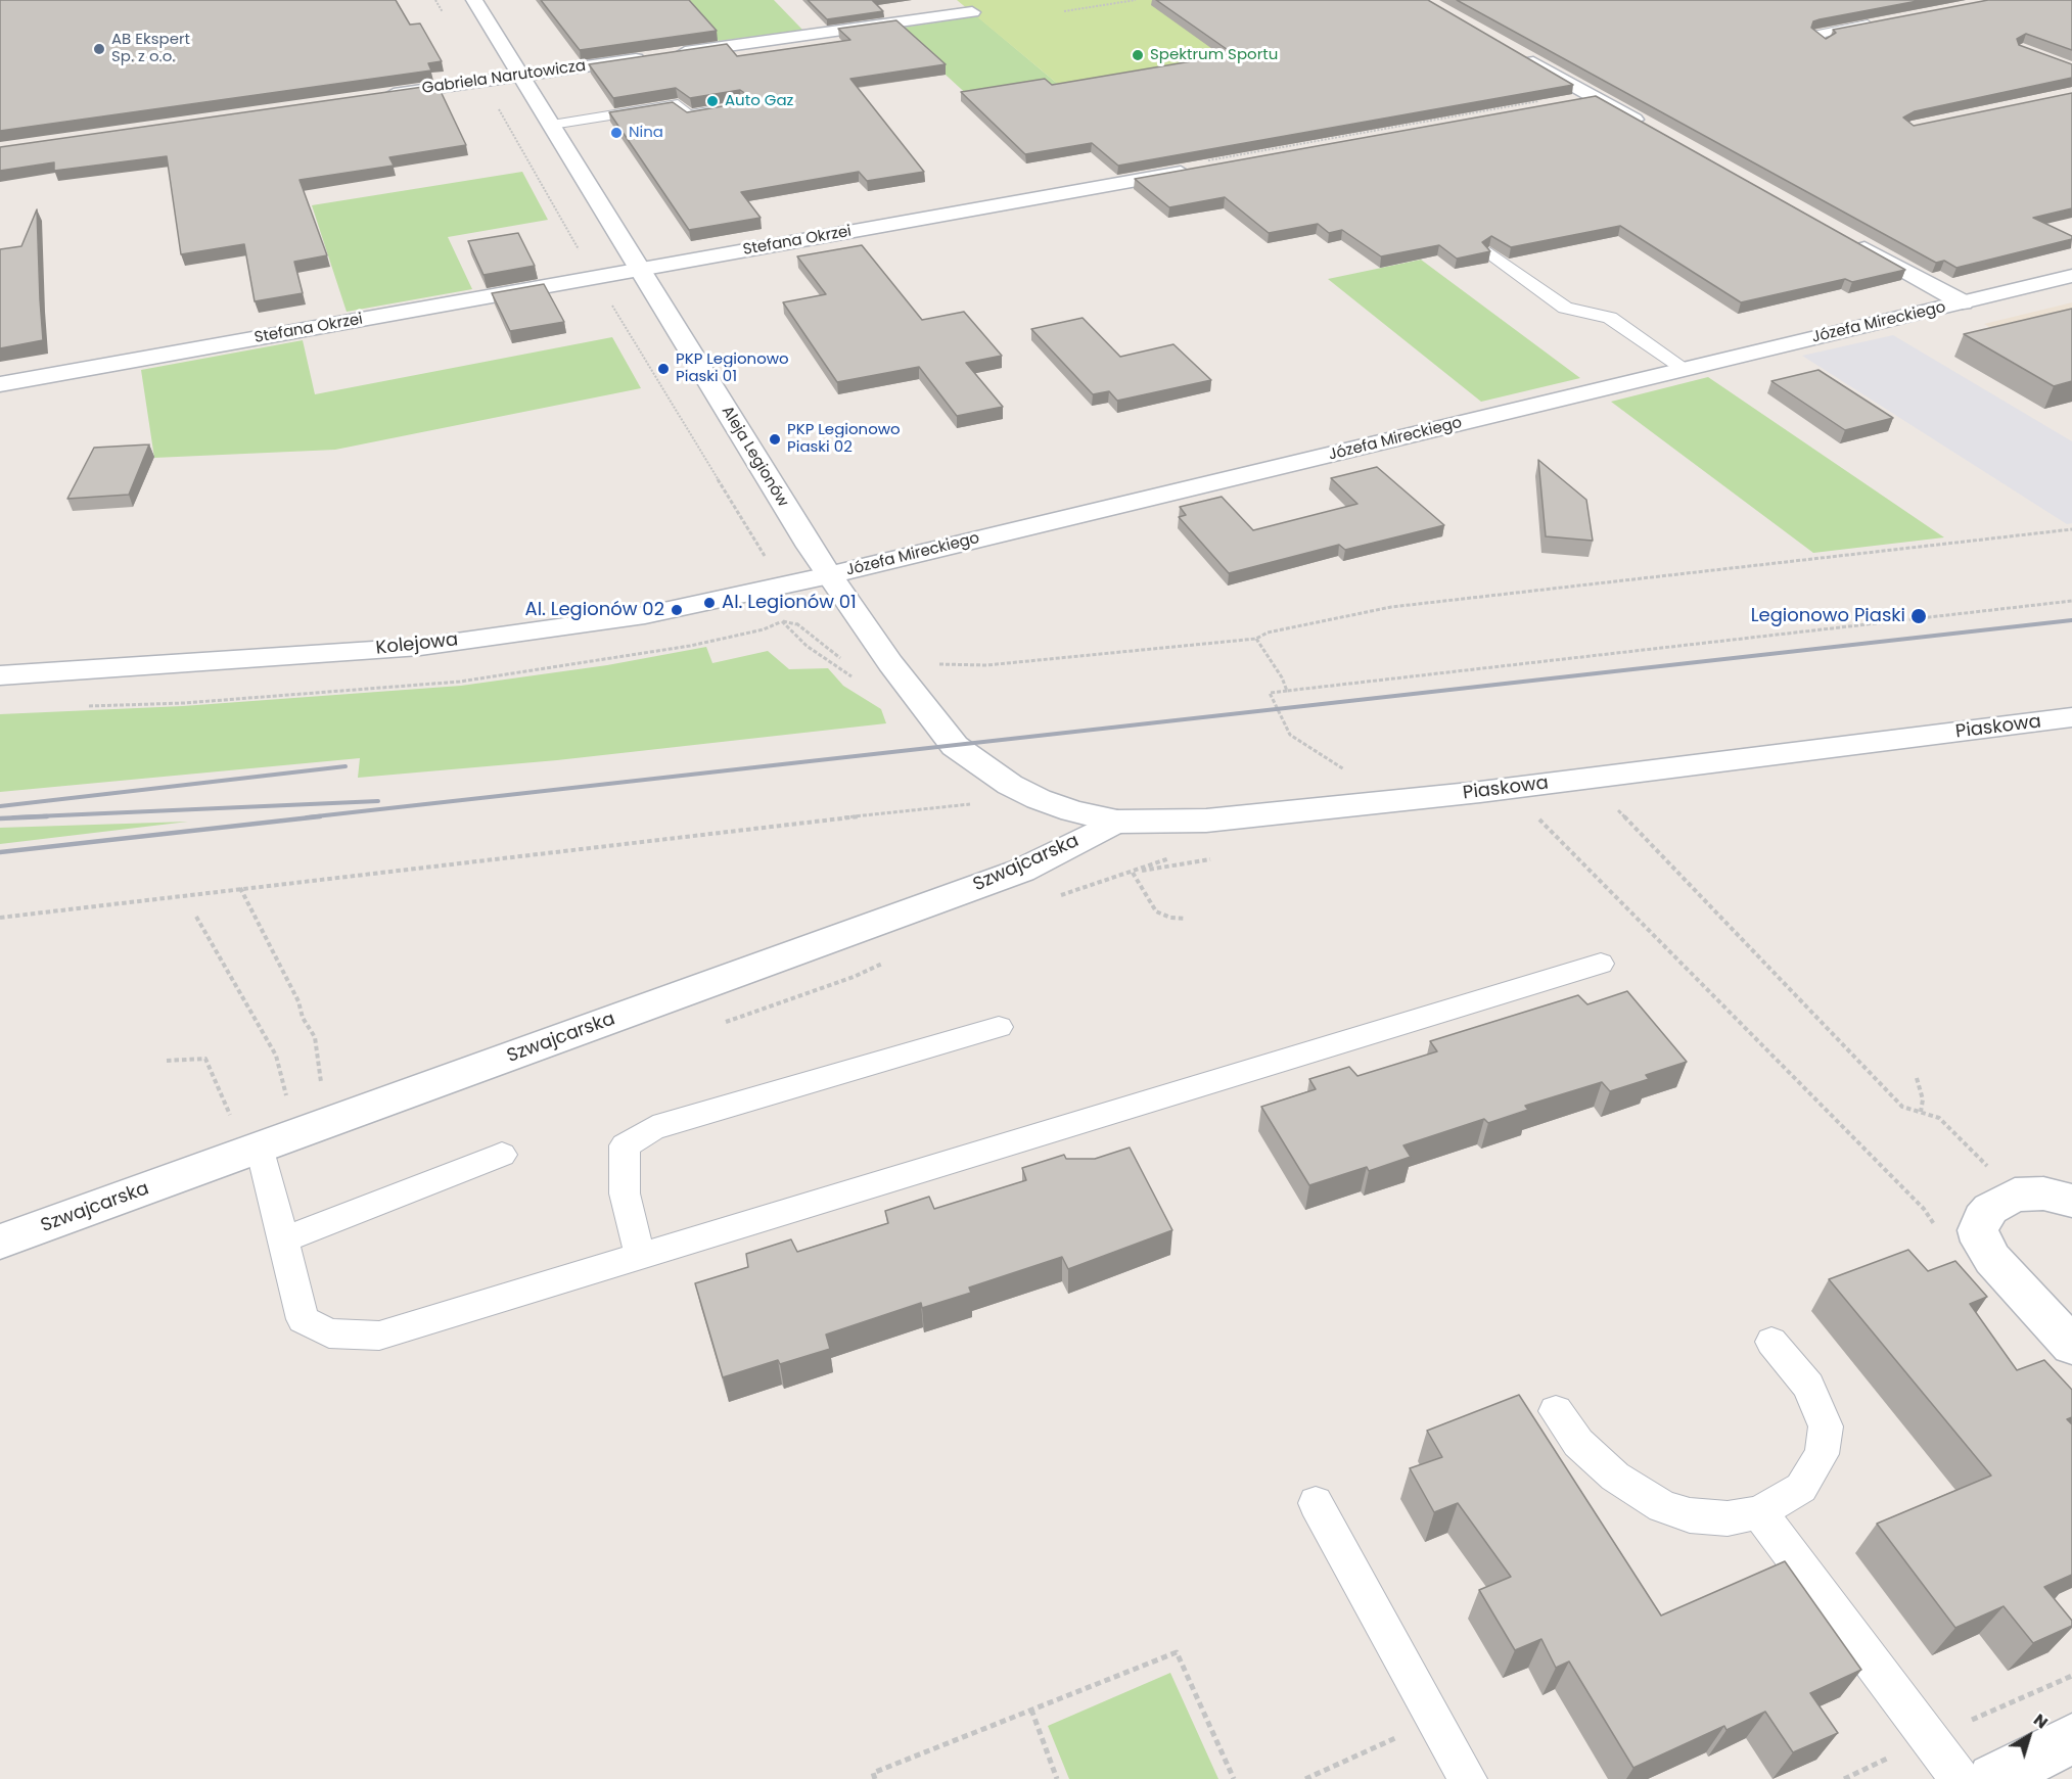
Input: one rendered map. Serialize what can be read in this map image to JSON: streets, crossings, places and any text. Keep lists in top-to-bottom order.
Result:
{
  "streets": {
    "street": [
      "Gabriela Narutowicza",
      "Stefana Okrzei",
      "Józefa Mireckiego",
      "Aleja Legionów",
      "Kolejowa",
      "Piaskowa",
      "Szwajcarska"
    ]
  },
  "crossings": [
    ["Gabriela Narutowicza", "Aleja Legionów"],
    ["Stefana Okrzei", "Aleja Legionów"],
    ["Józefa Mireckiego", "Aleja Legionów"],
    ["Józefa Mireckiego", "Kolejowa"],
    ["Aleja Legionów", "Kolejowa"],
    ["Aleja Legionów", "Piaskowa"],
    ["Piaskowa", "Szwajcarska"]
  ],
  "places": [
    "AB Ekspert Sp. z o.o.",
    "Spektrum Sportu",
    "Auto Gaz",
    "Nina",
    "PKP Legionowo Piaski 01",
    "PKP Legionowo Piaski 02",
    "Al. Legionów 01",
    "Al. Legionów 02",
    "Legionowo Piaski"
  ],
  "north": "top right"
}
